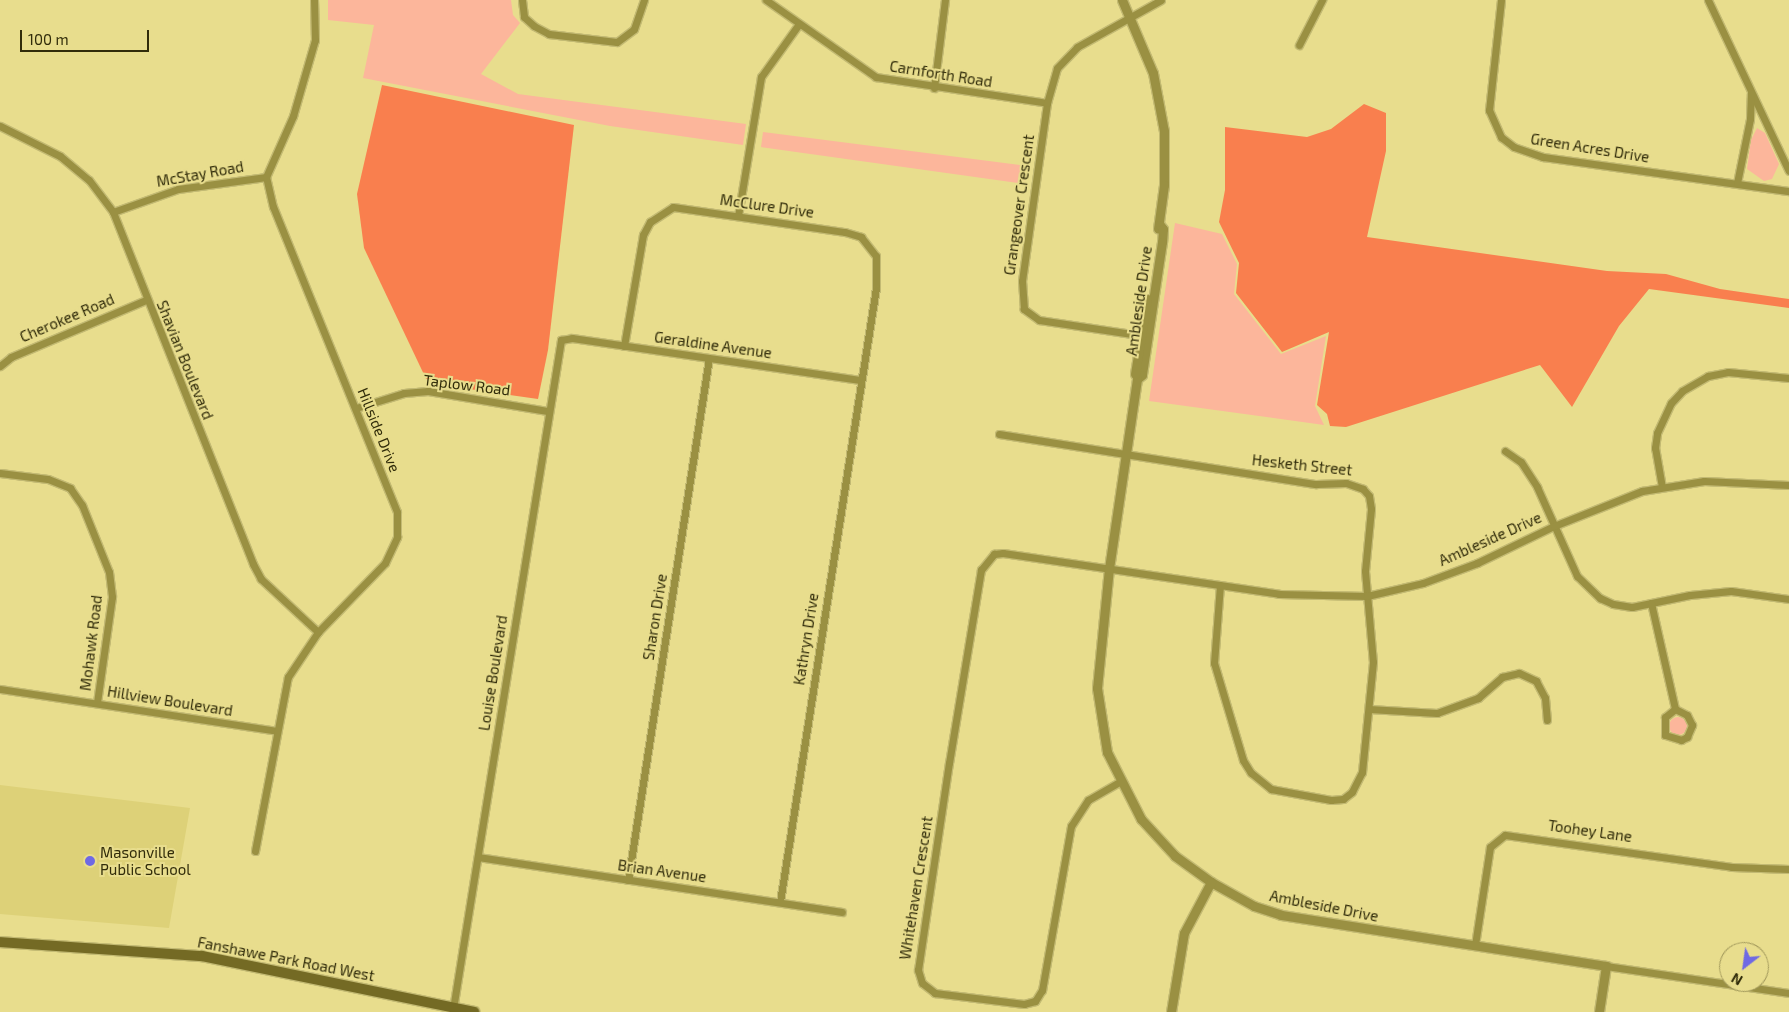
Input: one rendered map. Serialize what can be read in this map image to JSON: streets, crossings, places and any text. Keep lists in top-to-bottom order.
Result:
{
  "streets": {
    "main road": ["Fanshawe Park Road West"],
    "street": [
      "Carnforth Road",
      "Green Acres Drive",
      "McStay Road",
      "Grangeover Crescent",
      "McClure Drive",
      "Ambleside Drive",
      "Cherokee Road",
      "Geraldine Avenue",
      "Shavian Boulevard",
      "Taplow Road",
      "Hillside Drive",
      "Hesketh Street",
      "Sharon Drive",
      "Kathryn Drive",
      "Mohawk Road",
      "Louise Boulevard",
      "Hillview Boulevard",
      "Toohey Lane",
      "Brian Avenue",
      "Whitehaven Crescent"
    ]
  },
  "crossings": [
    ["Carnforth Road", "Grangeover Crescent"],
    ["McStay Road", "Shavian Boulevard"],
    ["McStay Road", "Hillside Drive"],
    ["Grangeover Crescent", "Ambleside Drive"],
    ["McClure Drive", "Geraldine Avenue"],
    ["McClure Drive", "Kathryn Drive"],
    ["Ambleside Drive", "Hesketh Street"],
    ["Ambleside Drive", "Toohey Lane"],
    ["Ambleside Drive", "Whitehaven Crescent"],
    ["Cherokee Road", "Shavian Boulevard"],
    ["Geraldine Avenue", "Sharon Drive"],
    ["Geraldine Avenue", "Kathryn Drive"],
    ["Geraldine Avenue", "Louise Boulevard"],
    ["Shavian Boulevard", "Hillside Drive"],
    ["Taplow Road", "Hillside Drive"],
    ["Taplow Road", "Louise Boulevard"],
    ["Hillside Drive", "Hillview Boulevard"],
    ["Sharon Drive", "Brian Avenue"],
    ["Kathryn Drive", "Brian Avenue"],
    ["Mohawk Road", "Hillview Boulevard"],
    ["Louise Boulevard", "Brian Avenue"],
    ["Louise Boulevard", "Fanshawe Park Road West"]
  ],
  "places": ["Masonville Public School"],
  "scale_bar": "100 m",
  "north": "bottom left"
}
